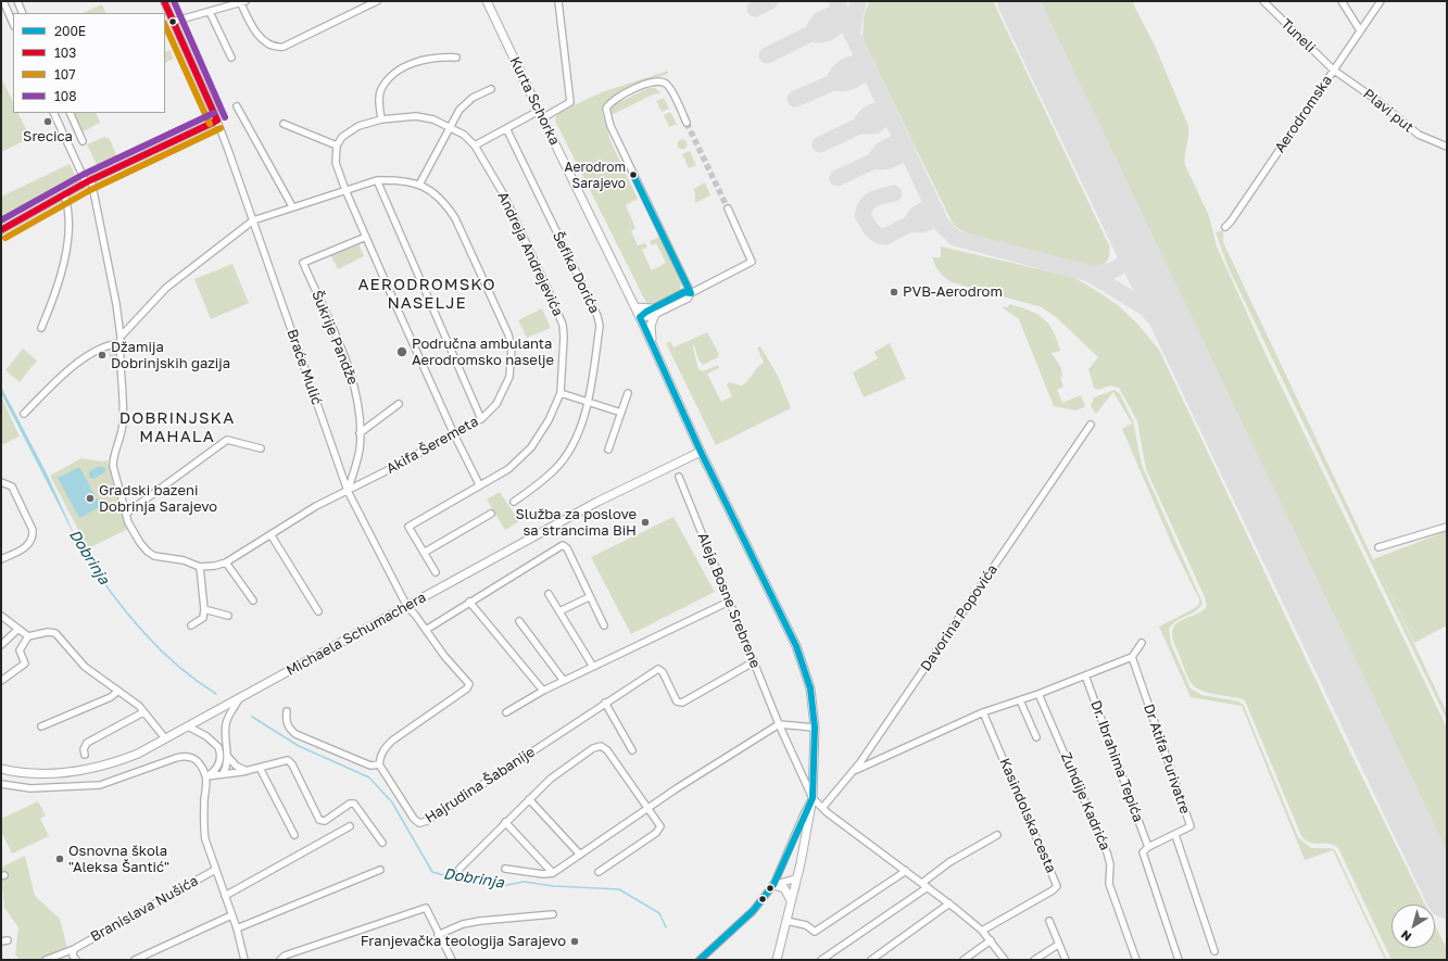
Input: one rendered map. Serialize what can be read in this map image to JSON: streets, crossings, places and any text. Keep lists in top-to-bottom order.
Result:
{
  "streets": {
    "main road": ["Kurta Schorka", "Michaela Schumachera"],
    "street": [
      "Tuneli",
      "Plavi put",
      "Aerodromska",
      "Andreja Andrejevića",
      "Šefika Dorića",
      "Šukrije Pandže",
      "Braće Mulić",
      "Akifa Šeremeta",
      "Aleja Bosne Srebrene",
      "Davorina Popovića",
      "Dr Atifa Purivatre",
      "Dr. Ibrahima Tepića",
      "Hajrudina Šabanije",
      "Zuhdije Kadrića",
      "Kasindolska cesta",
      "Branislava Nušića"
    ]
  },
  "crossings": [
    ["Tuneli", "Plavi put"],
    ["Tuneli", "Aerodromska"],
    ["Kurta Schorka", "Aleja Bosne Srebrene"],
    ["Kurta Schorka", "Michaela Schumachera"],
    ["Plavi put", "Aerodromska"],
    ["Šukrije Pandže", "Braće Mulić"],
    ["Šukrije Pandže", "Akifa Šeremeta"],
    ["Braće Mulić", "Akifa Šeremeta"],
    ["Braće Mulić", "Michaela Schumachera"],
    ["Aleja Bosne Srebrene", "Hajrudina Šabanije"]
  ],
  "districts": ["AERODROMSKO NASELJE", "DOBRINJSKA MAHALA"],
  "water": ["Dobrinja"],
  "places": [
    "Srecica",
    "Aerodrom Sarajevo",
    "PVB-Aerodrom",
    "Područna ambulanta Aerodromsko naselje",
    "Džamija Dobrinjskih gazija",
    "Gradski bazeni Dobrinja Sarajevo",
    "Služba za poslove sa strancima BiH",
    "Osnovna škola \"Aleksa Šantić\"",
    "Franjevačka teologija Sarajevo"
  ],
  "lines": [
    "transit line 103",
    "transit line 108",
    "transit line 107",
    "transit line 200E"
  ],
  "legend": [
    "200E",
    "103",
    "107",
    "108"
  ],
  "north": "bottom left"
}
